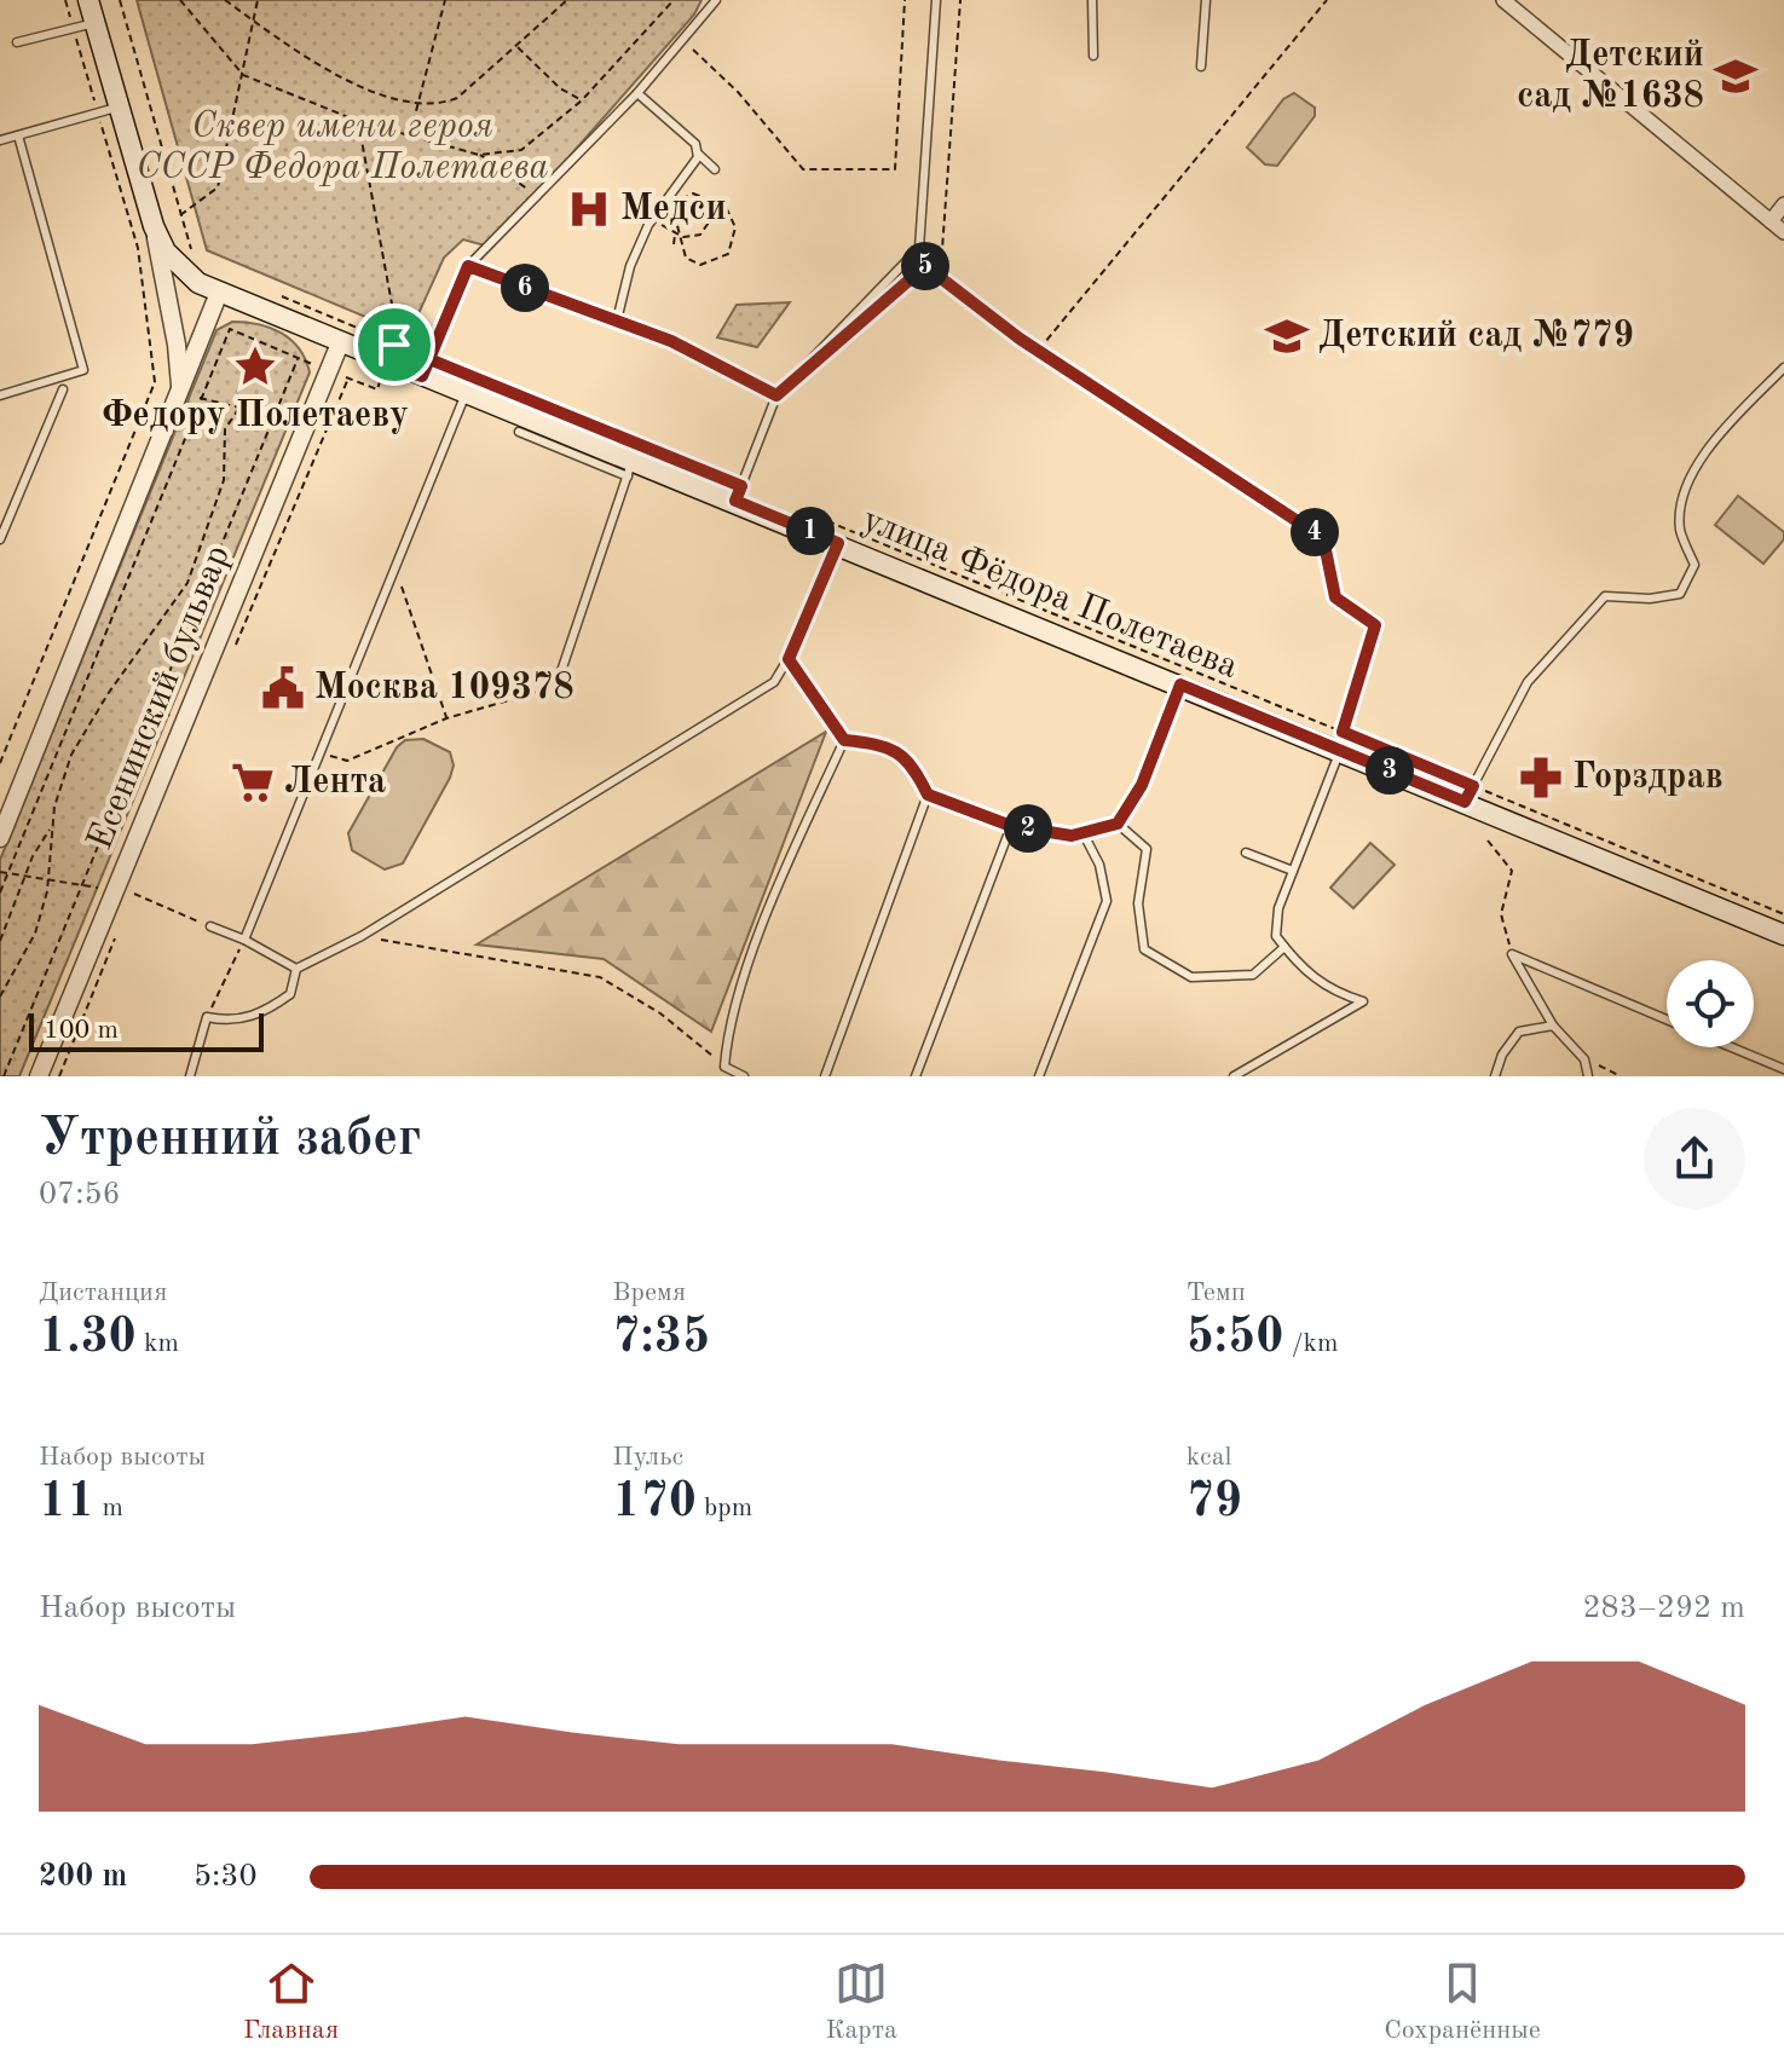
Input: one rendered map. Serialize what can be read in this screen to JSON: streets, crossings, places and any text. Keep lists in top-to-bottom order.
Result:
{
  "streets": {
    "main road": ["улица Фёдора Полетаева"],
    "street": ["Есенинский бульвар"]
  },
  "crossings": [
    ["улица Фёдора Полетаева", "Есенинский бульвар"]
  ],
  "parks": ["Сквер имени героя СССР Федора Полетаева"],
  "places": {
    "school or university": ["Детский сад №1638", "Детский сад №779"],
    "hospital": ["Медси"],
    "place": ["Федору Полетаеву"],
    "public building": ["Москва 109378"],
    "pharmacy": ["Горздрав"],
    "supermarket": ["Лента"]
  },
  "scale_bar": "100 m",
  "page": {
    "pins": [
      "5",
      "6",
      "1",
      "4",
      "3",
      "2"
    ],
    "scale": "100 m",
    "heading": ["Утренний забег", "07:56"],
    "stats": [
      ["Дистанция", "1.30 km"],
      ["Время", "7:35"],
      ["Темп", "5:50 /km"],
      ["Набор высоты", "11 m"],
      ["Пульс", "170 bpm"],
      ["kcal", "79"]
    ],
    "chart": ["Набор высоты", "283–292 m"],
    "list": [
      {
        "name": "200 m",
        "note": "5:30"
      }
    ],
    "tabs": ["Главная", "Карта", "Сохранённые"]
  }
}
